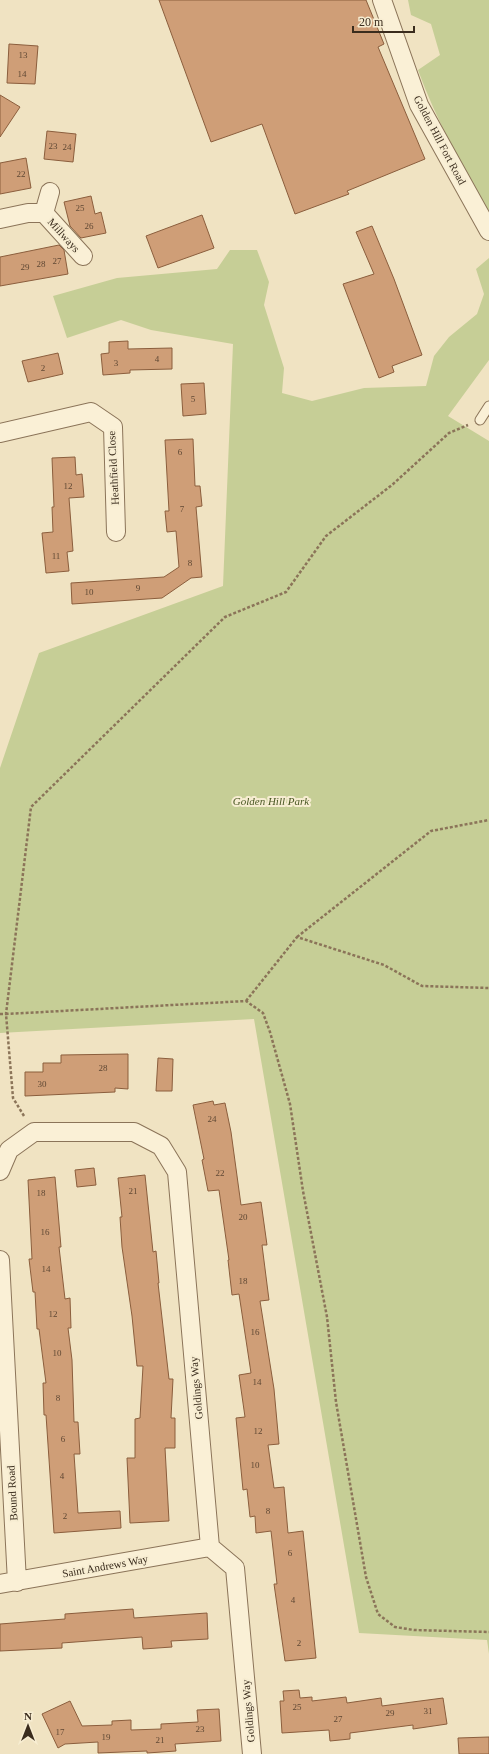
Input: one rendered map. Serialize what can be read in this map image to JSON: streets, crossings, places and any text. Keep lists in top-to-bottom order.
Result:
{
  "streets": {
    "street": [
      "Golden Hill Fort Road",
      "Millways",
      "Heathfield Close",
      "Goldings Way",
      "Bound Road",
      "Saint Andrews Way"
    ]
  },
  "crossings": [
    ["Goldings Way", "Saint Andrews Way"],
    ["Bound Road", "Saint Andrews Way"]
  ],
  "parks": ["Golden Hill Park"],
  "house_numbers": [
    "13",
    "14",
    "23",
    "24",
    "22",
    "25",
    "26",
    "27",
    "28",
    "29",
    "4",
    "3",
    "2",
    "5",
    "6",
    "12",
    "7",
    "11",
    "8",
    "9",
    "10",
    "28",
    "30",
    "24",
    "22",
    "21",
    "18",
    "20",
    "16",
    "14",
    "18",
    "12",
    "16",
    "10",
    "14",
    "8",
    "12",
    "6",
    "10",
    "4",
    "8",
    "2",
    "6",
    "4",
    "2",
    "25",
    "31",
    "29",
    "27",
    "23",
    "17",
    "19",
    "21"
  ],
  "scale_bar": "20 m",
  "north": "top"
}
